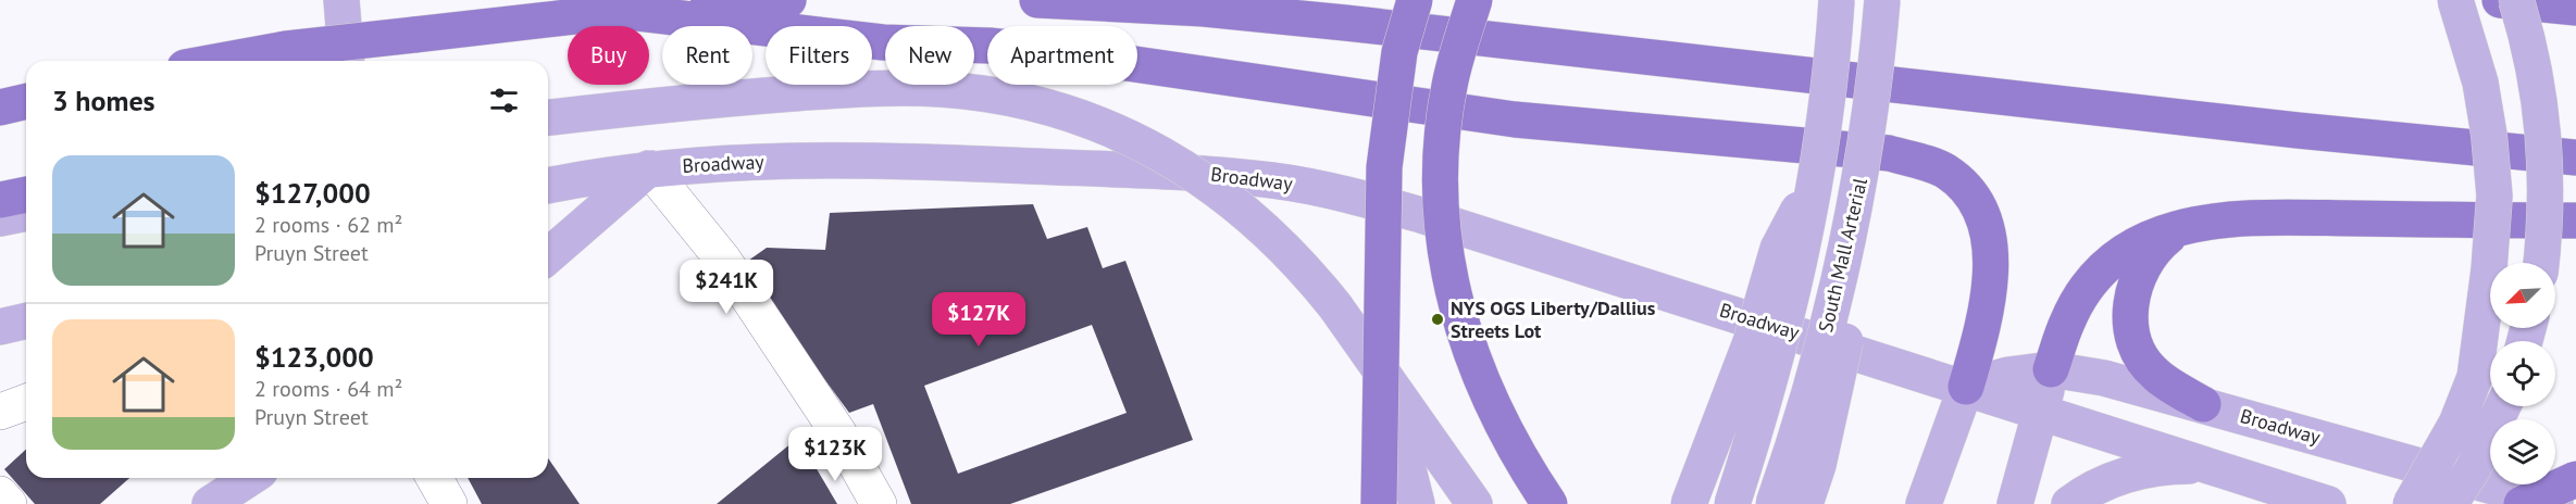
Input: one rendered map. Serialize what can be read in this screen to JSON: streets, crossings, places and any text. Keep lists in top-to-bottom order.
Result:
{
  "streets": {
    "main road": ["Broadway", "South Mall Arterial"]
  },
  "places": ["NYS OGS Liberty/Dallius Streets Lot"],
  "north": "bottom left",
  "page": {
    "chip": [
      "Buy",
      "Rent",
      "Filters",
      "New",
      "Apartment"
    ],
    "heading": "3 homes",
    "list": [
      {
        "name": "$127,000",
        "note": "2 rooms · 62 m² · Pruyn Street"
      },
      {
        "name": "$123,000",
        "note": "2 rooms · 64 m² · Pruyn Street"
      }
    ],
    "price": ["$241K", "$127K", "$123K"]
  }
}
